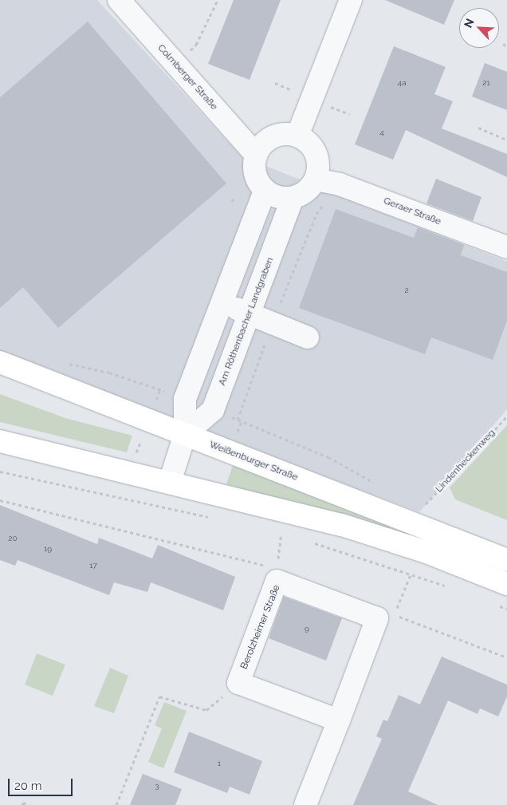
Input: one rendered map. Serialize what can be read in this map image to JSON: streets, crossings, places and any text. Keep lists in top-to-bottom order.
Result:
{
  "streets": {
    "main road": ["Weißenburger Straße"],
    "street": [
      "Colmberger Straße",
      "Geraer Straße",
      "Am Röthenbacher Landgraben",
      "Berolzheimer Straße"
    ],
    "path": ["Lindenheckenweg"]
  },
  "crossings": [
    ["Colmberger Straße", "Geraer Straße"],
    ["Colmberger Straße", "Am Röthenbacher Landgraben"],
    ["Geraer Straße", "Am Röthenbacher Landgraben"],
    ["Am Röthenbacher Landgraben", "Weißenburger Straße"]
  ],
  "house_numbers": [
    "4a",
    "21",
    "4",
    "2",
    "20",
    "19",
    "17",
    "9",
    "1",
    "3"
  ],
  "scale_bar": "20 m",
  "north": "top left"
}
